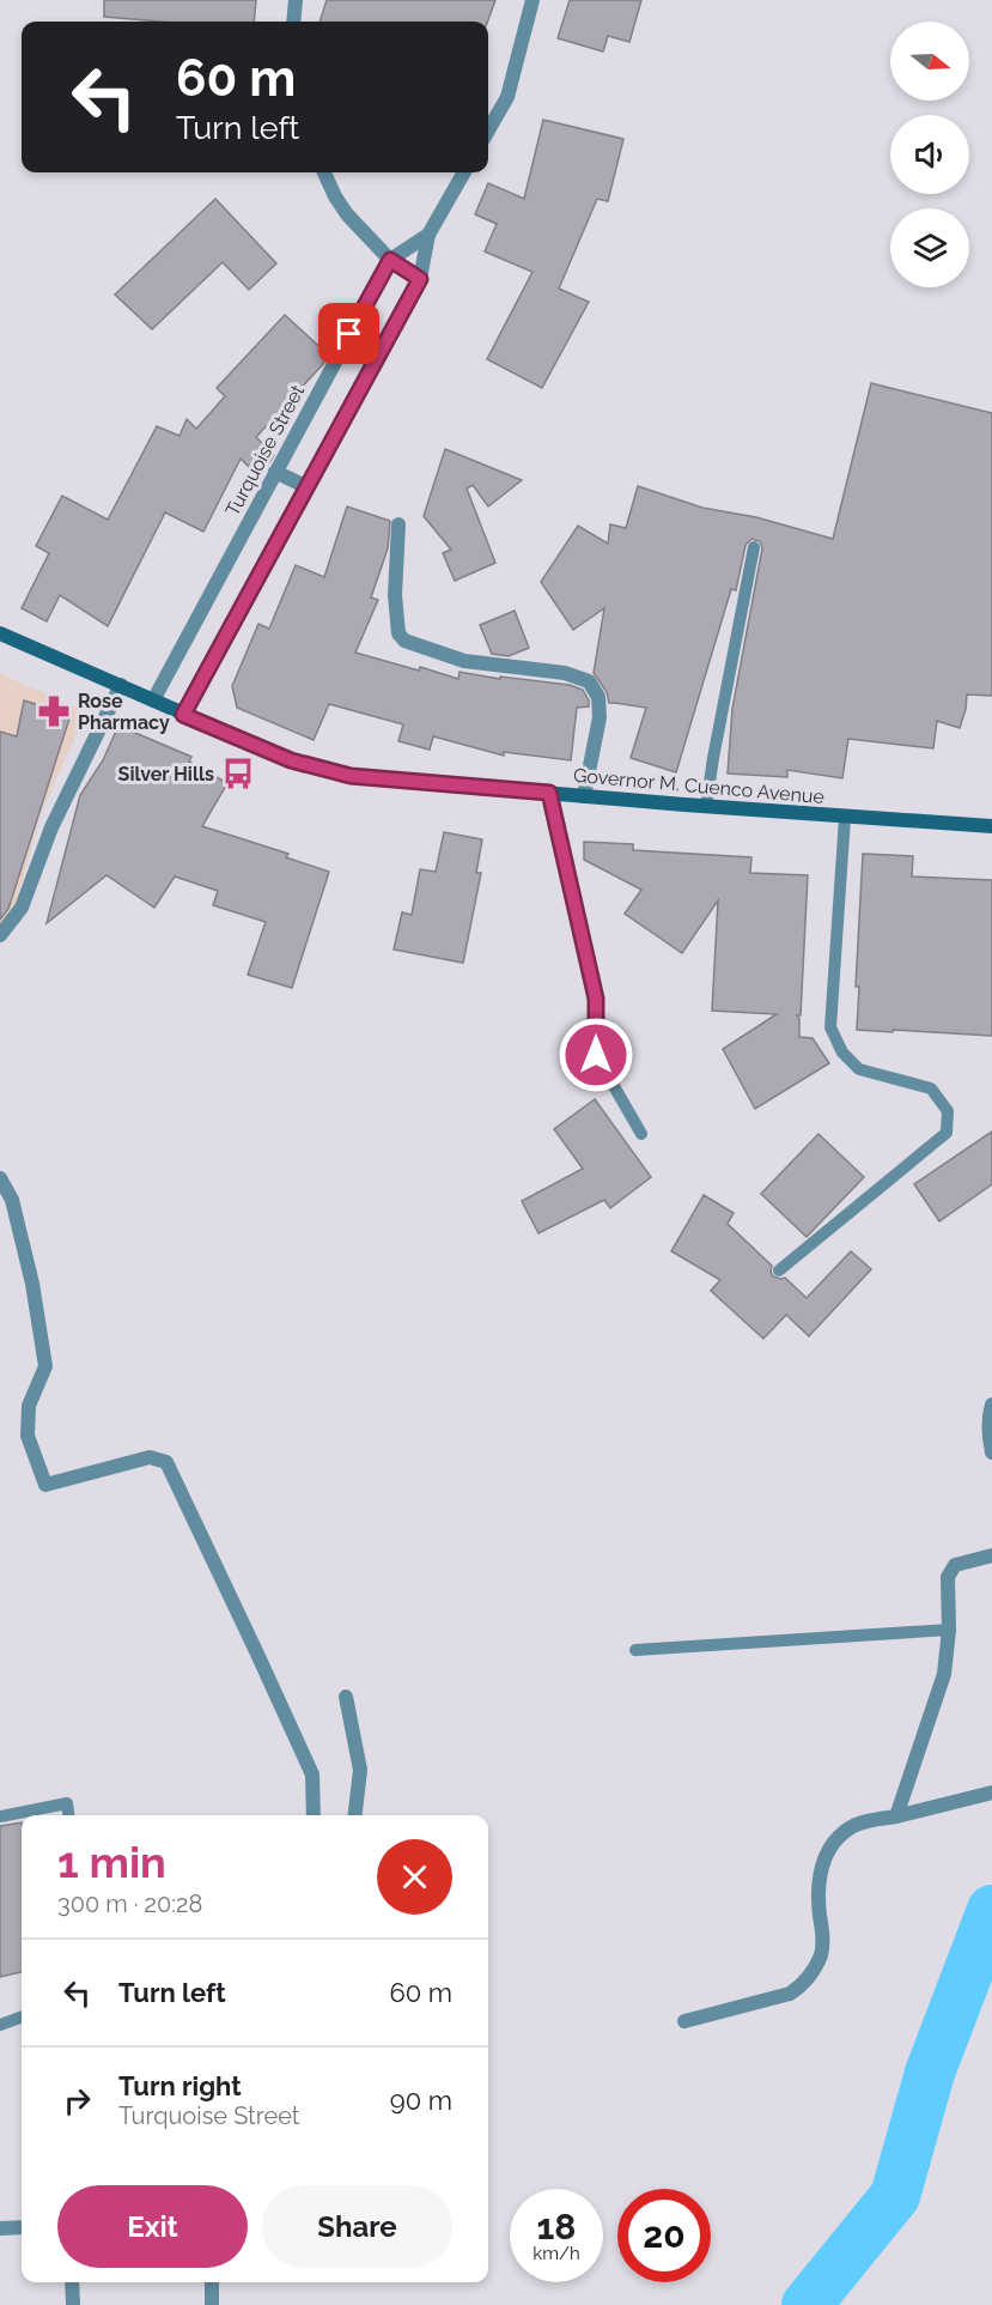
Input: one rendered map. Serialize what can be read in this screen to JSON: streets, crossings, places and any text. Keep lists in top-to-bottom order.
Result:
{
  "streets": {
    "main road": ["Governor M. Cuenco Avenue"],
    "street": ["Turquoise Street"]
  },
  "crossings": [
    ["Turquoise Street", "Governor M. Cuenco Avenue"]
  ],
  "places": {
    "pharmacy": ["Rose Pharmacy"],
    "bus stop": ["Silver Hills"]
  },
  "north": "right",
  "page": {
    "turn": ["60 m", "Turn left"],
    "heading": ["1 min", "300 m · 20:28"],
    "list": [
      {
        "name": "Turn left",
        "value": "60 m"
      },
      {
        "name": "Turn right",
        "note": "Turquoise Street",
        "value": "90 m"
      }
    ],
    "buttons": ["Exit", "Share"],
    "speed": "18 km/h",
    "limit": "20"
  }
}
